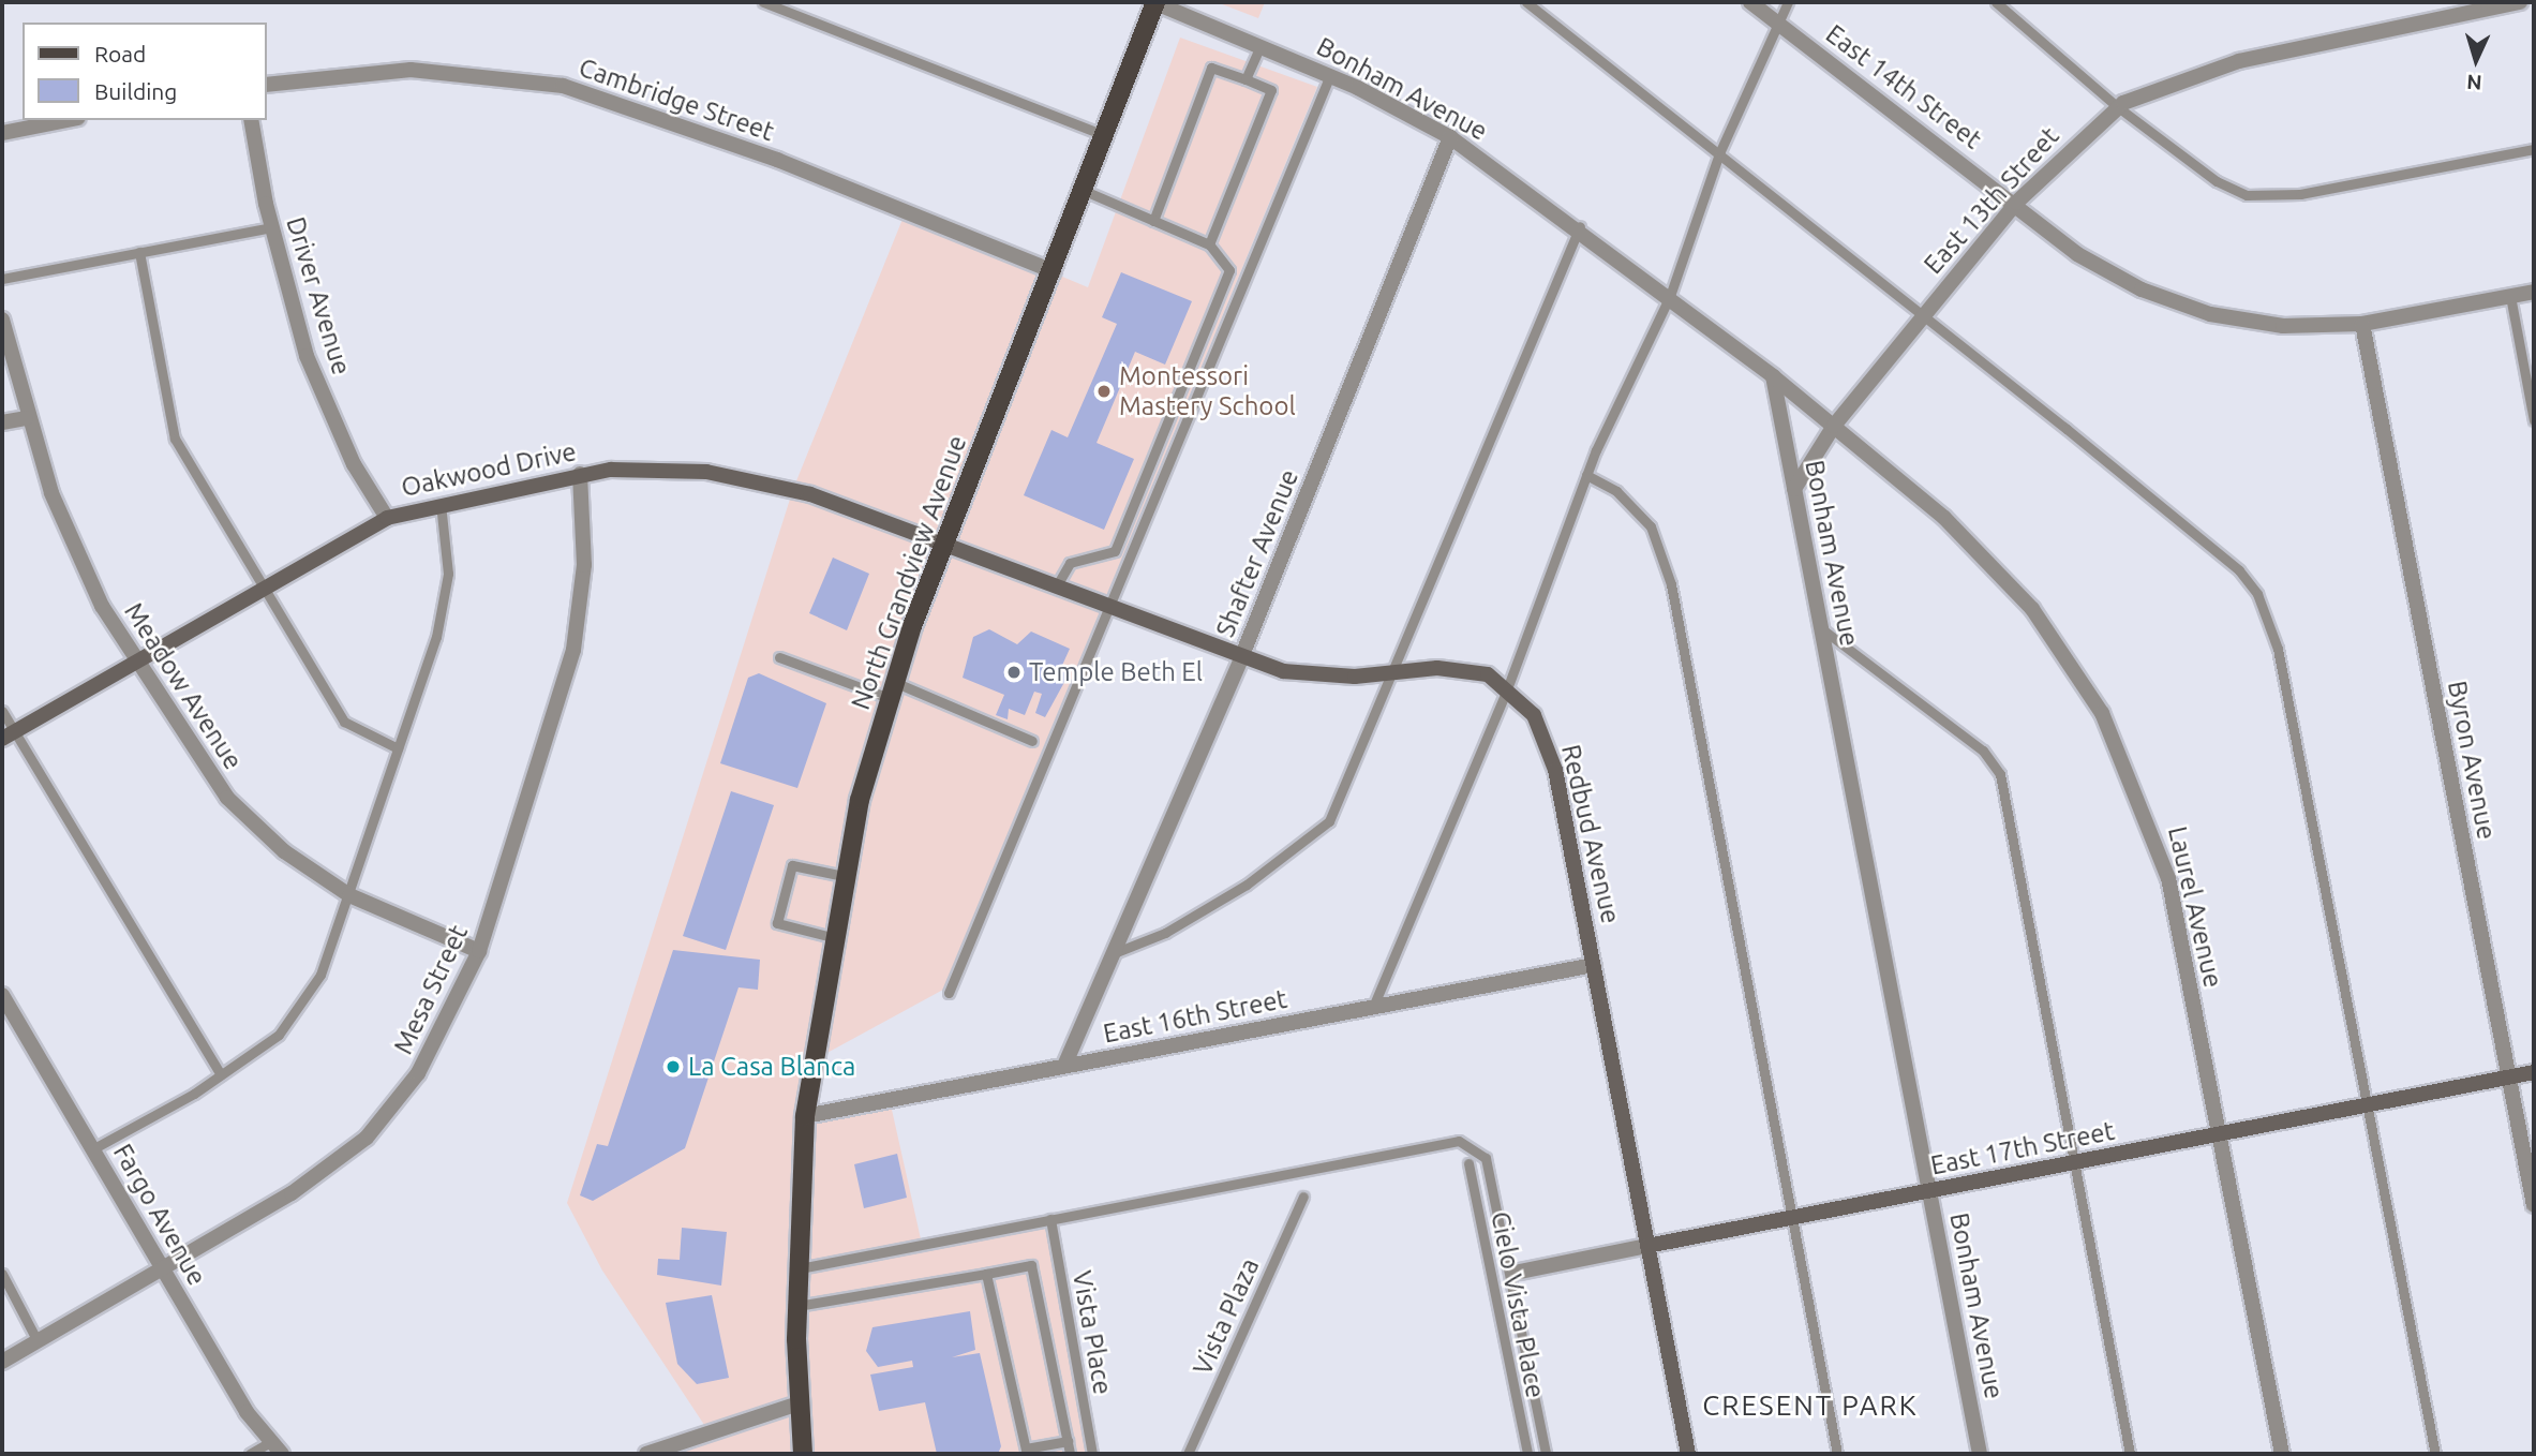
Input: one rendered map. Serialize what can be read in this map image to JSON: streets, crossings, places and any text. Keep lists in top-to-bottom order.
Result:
{
  "streets": {
    "main road": ["North Grandview Avenue"],
    "street": [
      "East 14th Street",
      "Bonham Avenue",
      "Cambridge Street",
      "East 13th Street",
      "Driver Avenue",
      "Oakwood Drive",
      "Shafter Avenue",
      "Meadow Avenue",
      "Byron Avenue",
      "Redbud Avenue",
      "Laurel Avenue",
      "Mesa Street",
      "East 16th Street",
      "East 17th Street",
      "Fargo Avenue"
    ],
    "lane": ["Cielo Vista Place", "Vista Plaza", "Vista Place"]
  },
  "crossings": [
    ["East 14th Street", "East 13th Street"],
    ["East 14th Street", "Byron Avenue"],
    ["Bonham Avenue", "East 13th Street"],
    ["Bonham Avenue", "Shafter Avenue"],
    ["Bonham Avenue", "North Grandview Avenue"],
    ["Bonham Avenue", "Laurel Avenue"],
    ["Bonham Avenue", "East 17th Street"],
    ["Cambridge Street", "North Grandview Avenue"],
    ["East 13th Street", "Laurel Avenue"],
    ["Driver Avenue", "Oakwood Drive"],
    ["Oakwood Drive", "North Grandview Avenue"],
    ["Oakwood Drive", "Meadow Avenue"],
    ["Oakwood Drive", "Redbud Avenue"],
    ["Oakwood Drive", "Mesa Street"],
    ["Shafter Avenue", "Redbud Avenue"],
    ["Shafter Avenue", "East 16th Street"],
    ["North Grandview Avenue", "Redbud Avenue"],
    ["North Grandview Avenue", "East 16th Street"],
    ["Meadow Avenue", "Mesa Street"],
    ["Byron Avenue", "East 17th Street"],
    ["Redbud Avenue", "East 16th Street"],
    ["Redbud Avenue", "East 17th Street"],
    ["Laurel Avenue", "East 17th Street"],
    ["Mesa Street", "Fargo Avenue"]
  ],
  "districts": ["CRESENT PARK"],
  "places": ["Montessori Mastery School", "Temple Beth El", "La Casa Blanca"],
  "legend": ["Road", "Building"],
  "north": "bottom"
}
